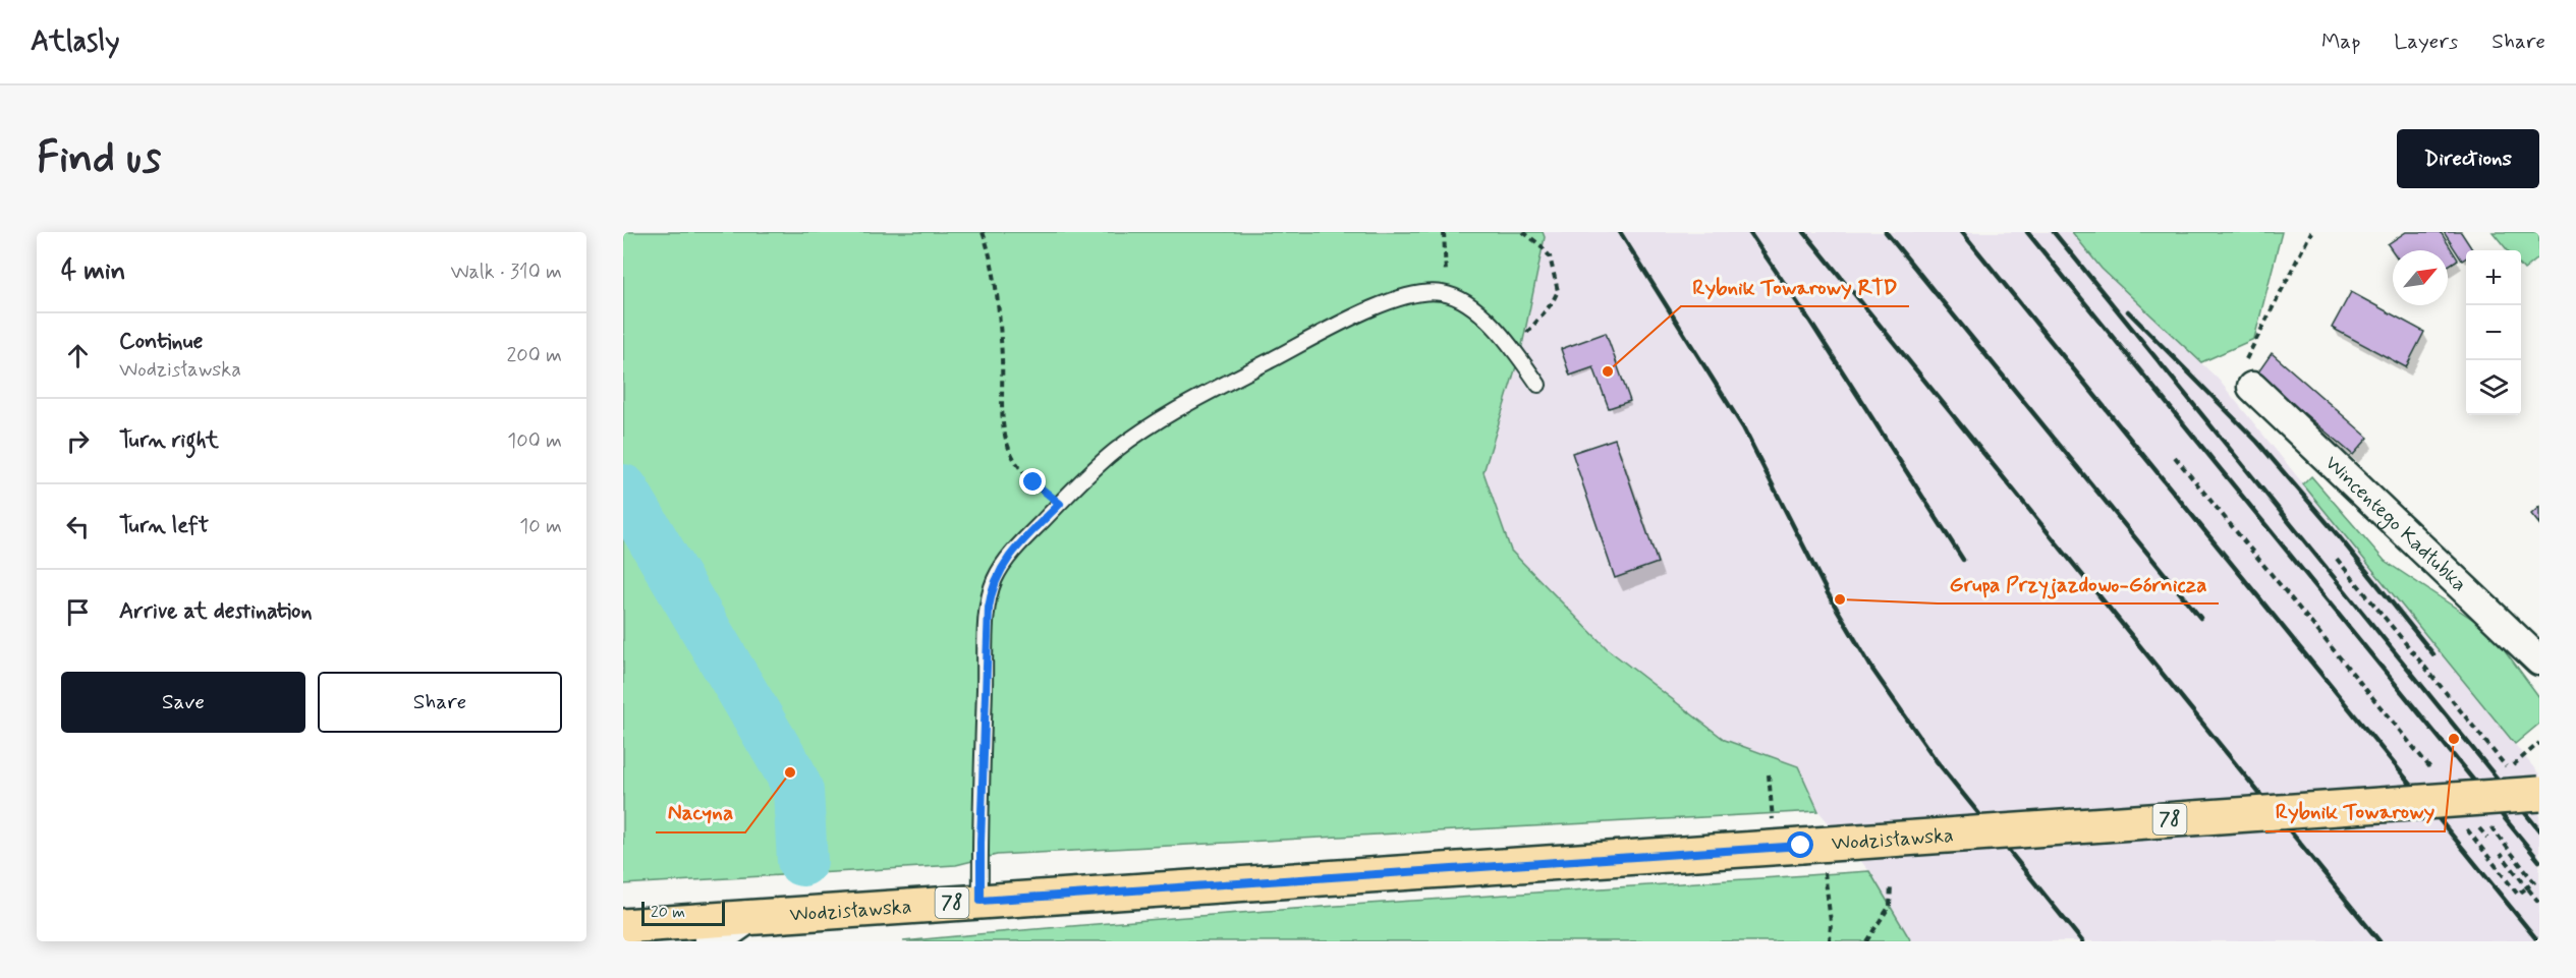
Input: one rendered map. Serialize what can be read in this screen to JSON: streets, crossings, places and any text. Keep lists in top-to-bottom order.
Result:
{
  "streets": {
    "main road": ["78", "Wodzisławska"],
    "street": ["Wincentego Kadłubka"]
  },
  "places": [
    "Rybnik Towarowy RTD",
    "Grupa Przyjazdowo-Górnicza",
    "Rybnik Towarowy",
    "Nacyna"
  ],
  "scale_bar": "20 m",
  "north": "top right",
  "page": {
    "header": "Atlasly",
    "nav": ["Map", "Layers", "Share"],
    "buttons": [
      "Directions",
      ["Save", "Share"]
    ],
    "title": "Find us",
    "heading": ["4 min", "Walk · 310 m"],
    "map_buttons": ["+", "−"],
    "list": [
      ["Continue", "Wodzisławska", "200 m"],
      ["Turn right", "100 m"],
      ["Turn left", "10 m"],
      "Arrive at destination"
    ],
    "scale": "20 m"
  }
}
